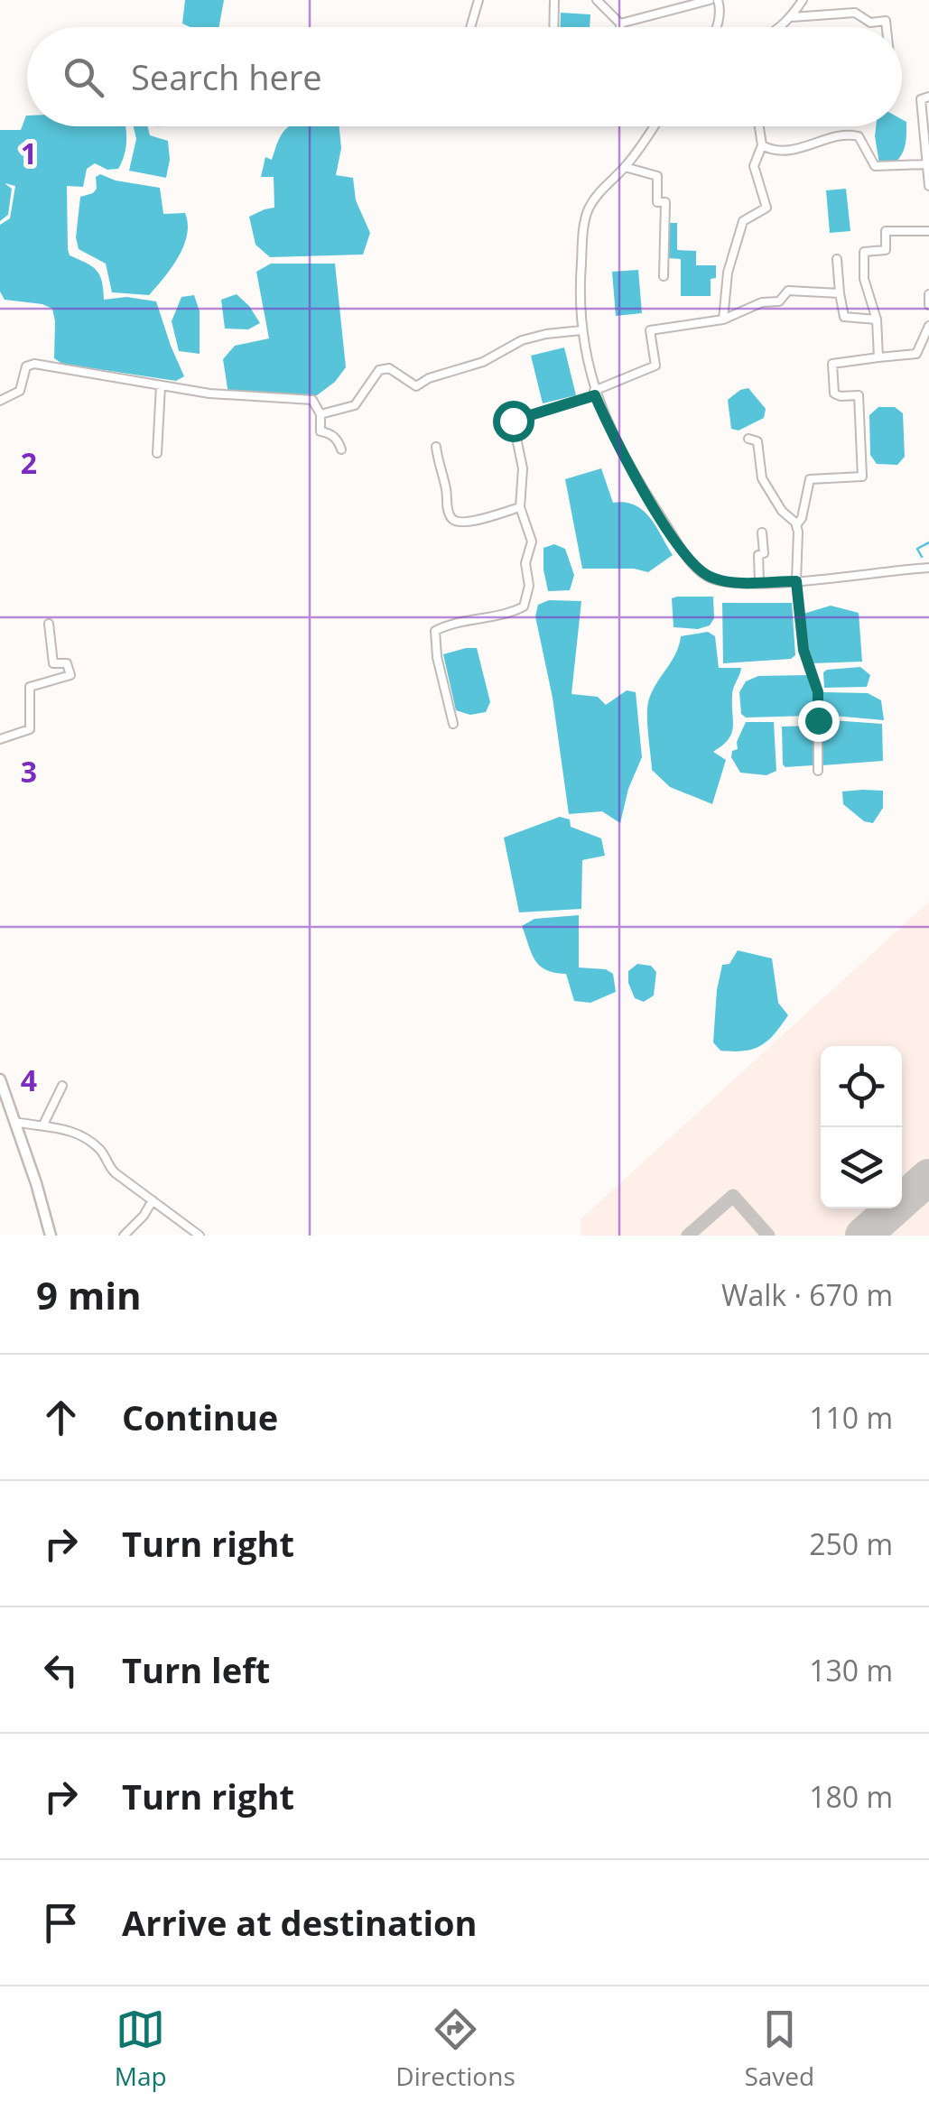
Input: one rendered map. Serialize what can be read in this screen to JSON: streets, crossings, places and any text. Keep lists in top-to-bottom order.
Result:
{
  "page": {
    "search": "Search here",
    "heading": ["9 min", "Walk · 670 m"],
    "list": [
      ["Continue", "110 m"],
      ["Turn right", "250 m"],
      ["Turn left", "130 m"],
      ["Turn right", "180 m"],
      "Arrive at destination"
    ],
    "nav": ["Map", "Directions", "Saved"]
  },
  "grid": {
    "rows": [
      "1",
      "2",
      "3",
      "4"
    ]
  }
}
